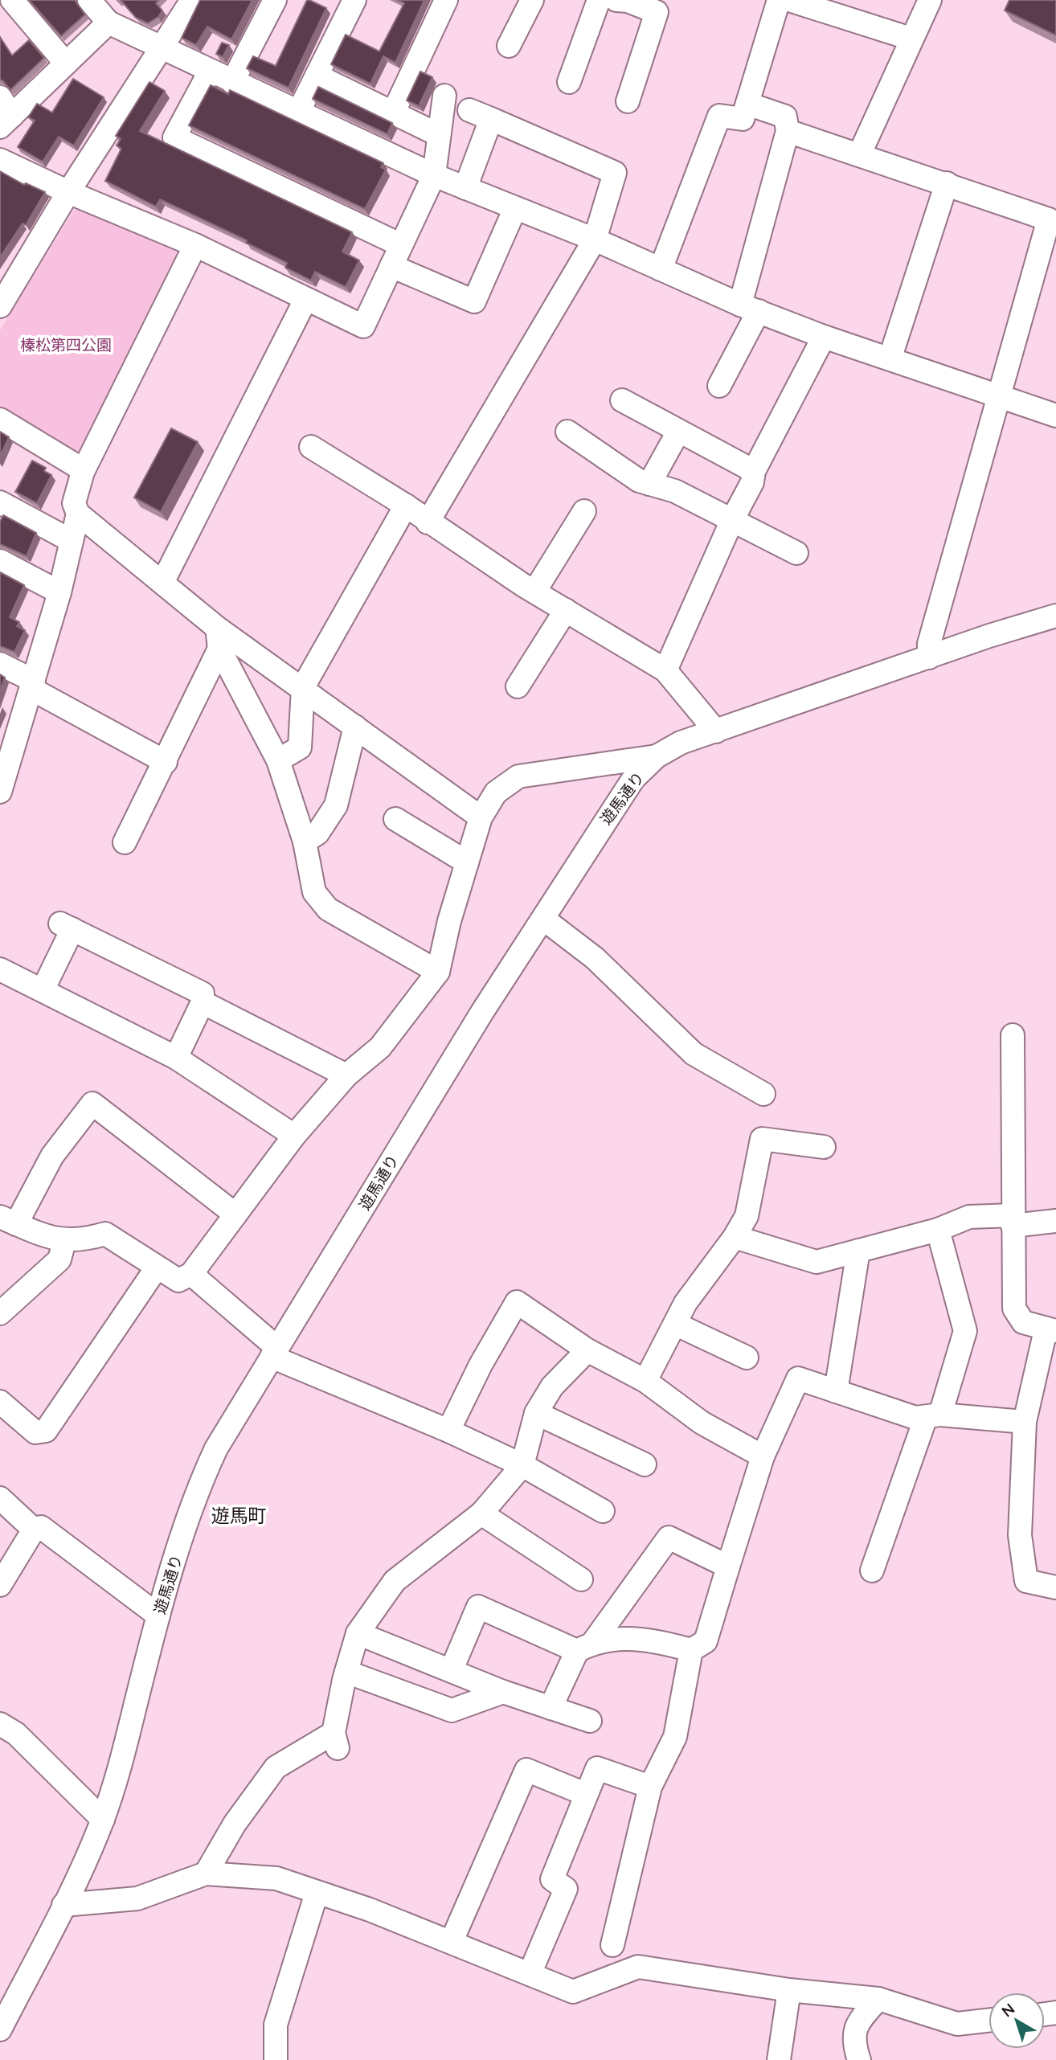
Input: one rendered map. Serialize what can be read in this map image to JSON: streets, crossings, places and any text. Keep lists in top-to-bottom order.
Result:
{
  "streets": {
    "street": ["遊馬通り"]
  },
  "districts": ["遊馬町"],
  "parks": ["榛松第四公園"],
  "north": "top left"
}
